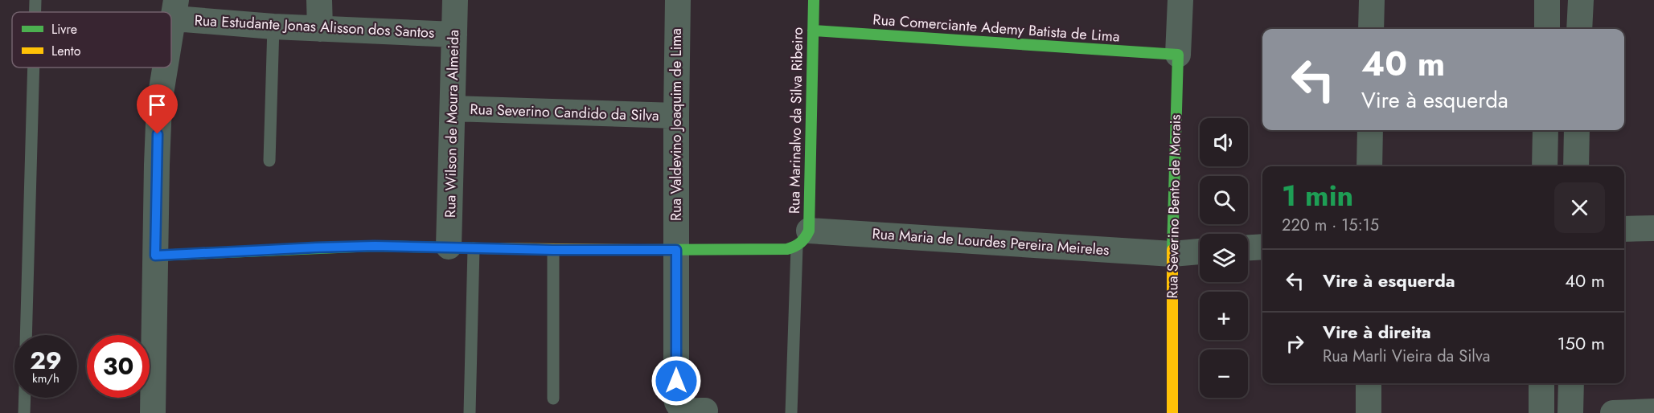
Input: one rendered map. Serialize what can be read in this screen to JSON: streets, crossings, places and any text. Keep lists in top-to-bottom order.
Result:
{
  "streets": {
    "street": [
      "Rua Estudante Jonas Alisson dos Santos",
      "Rua Comerciante Ademy Batista de Lima",
      "Rua Severino Candido da Silva",
      "Rua Marinalvo da Silva Ribeiro",
      "Rua Wilson de Moura Almeida",
      "Rua Valdevino Joaquim de Lima",
      "Rua Severino Bento de Morais",
      "Rua Maria de Lourdes Pereira Meireles"
    ]
  },
  "crossings": [
    ["Rua Estudante Jonas Alisson dos Santos", "Rua Wilson de Moura Almeida"],
    ["Rua Comerciante Ademy Batista de Lima", "Rua Marinalvo da Silva Ribeiro"],
    ["Rua Comerciante Ademy Batista de Lima", "Rua Severino Bento de Morais"],
    ["Rua Severino Candido da Silva", "Rua Wilson de Moura Almeida"],
    ["Rua Severino Candido da Silva", "Rua Valdevino Joaquim de Lima"],
    ["Rua Marinalvo da Silva Ribeiro", "Rua Maria de Lourdes Pereira Meireles"],
    ["Rua Severino Bento de Morais", "Rua Maria de Lourdes Pereira Meireles"]
  ],
  "legend": ["Livre", "Lento"],
  "page": {
    "turn": ["40 m", "Vire à esquerda"],
    "map_buttons": ["+", "−"],
    "heading": ["1 min", "220 m · 15:15"],
    "list": [
      {
        "name": "Vire à esquerda",
        "value": "40 m"
      },
      {
        "name": "Vire à direita",
        "note": "Rua Marli Vieira da Silva",
        "value": "150 m"
      }
    ],
    "speed": "29 km/h",
    "limit": "30"
  }
}
